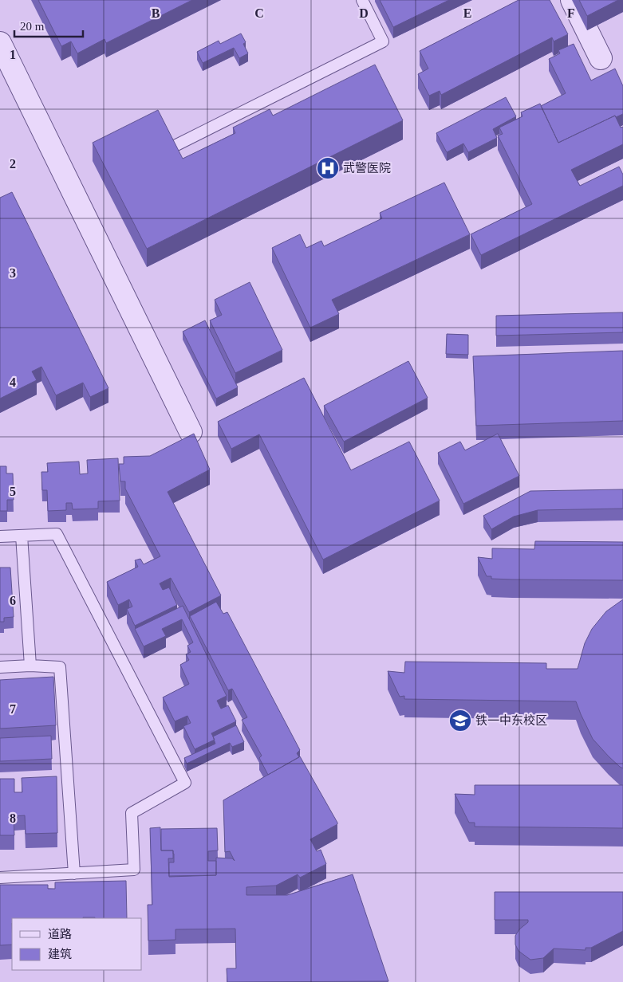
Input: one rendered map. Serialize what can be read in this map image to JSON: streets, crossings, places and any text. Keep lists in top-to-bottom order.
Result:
{
  "places": {
    "hospital": ["武警医院"],
    "school or university": ["铁一中东校区"]
  },
  "legend": ["道路", "建筑"],
  "scale_bar": "20 m",
  "grid": {
    "columns": [
      "B",
      "C",
      "D",
      "E",
      "F"
    ],
    "rows": [
      "1",
      "2",
      "3",
      "4",
      "5",
      "6",
      "7",
      "8"
    ]
  }
}
